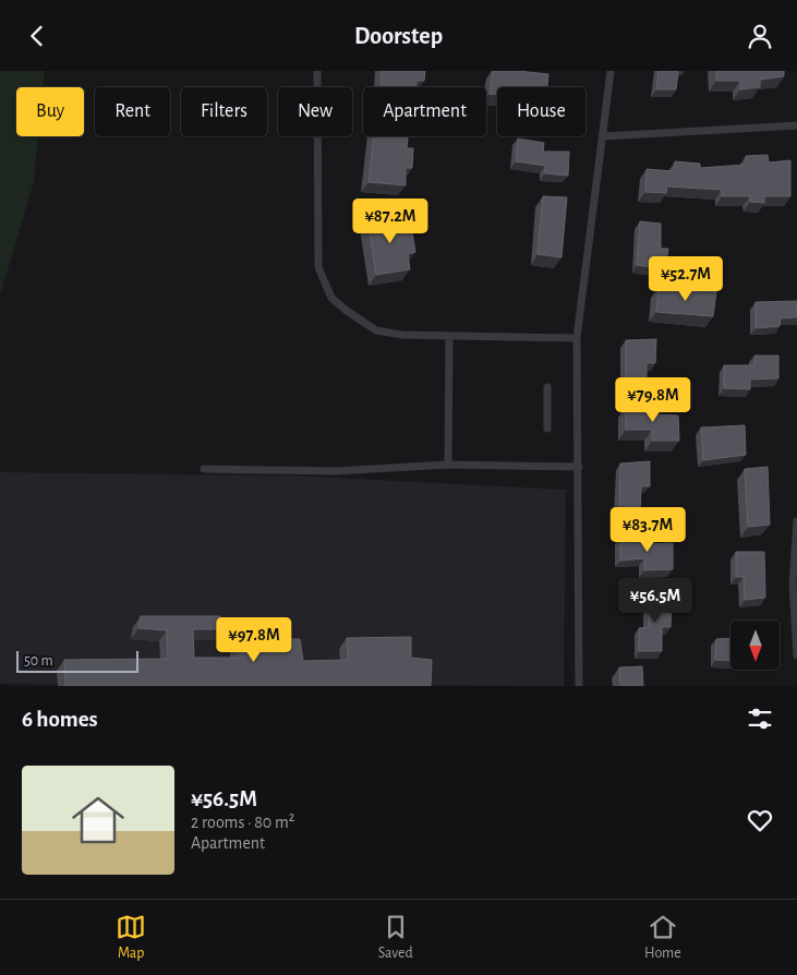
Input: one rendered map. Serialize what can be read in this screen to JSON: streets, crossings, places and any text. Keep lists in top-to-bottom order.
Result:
{
  "scale_bar": "50 m",
  "north": "bottom",
  "page": {
    "header": "Doorstep",
    "chip": [
      "Buy",
      "Rent",
      "Filters",
      "New",
      "Apartment",
      "House"
    ],
    "price": [
      "¥87.2M",
      "¥52.7M",
      "¥79.8M",
      "¥83.7M",
      "¥56.5M",
      "¥97.8M"
    ],
    "scale": "50 m",
    "heading": "6 homes",
    "list": [
      {
        "name": "¥56.5M",
        "note": "2 rooms · 80 m² · Apartment"
      }
    ],
    "tabs": ["Map", "Saved", "Home"]
  }
}
